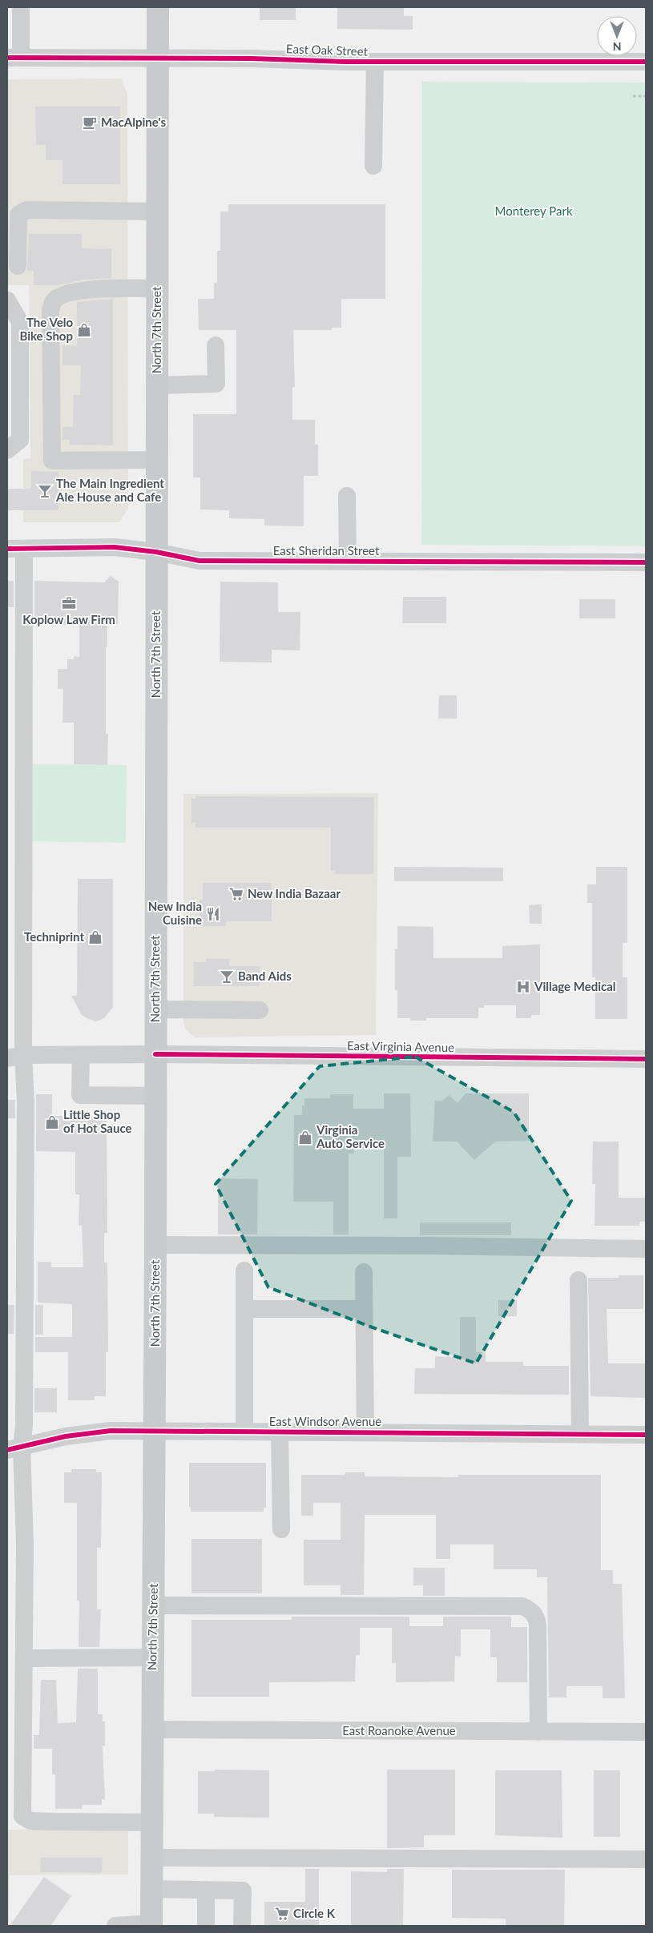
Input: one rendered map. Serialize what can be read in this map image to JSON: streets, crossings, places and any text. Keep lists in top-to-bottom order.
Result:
{
  "streets": {
    "main road": ["North 7th Street"],
    "street": [
      "East Oak Street",
      "East Sheridan Street",
      "East Virginia Avenue",
      "East Windsor Avenue",
      "East Roanoke Avenue"
    ]
  },
  "crossings": [
    ["East Oak Street", "North 7th Street"],
    ["North 7th Street", "East Sheridan Street"],
    ["North 7th Street", "East Virginia Avenue"],
    ["North 7th Street", "East Windsor Avenue"],
    ["North 7th Street", "East Roanoke Avenue"]
  ],
  "parks": ["Monterey Park"],
  "places": {
    "cafe": ["MacAlpine's"],
    "shop": [
      "The Velo Bike Shop",
      "Techniprint",
      "Little Shop of Hot Sauce",
      "Virginia Auto Service"
    ],
    "bar": ["The Main Ingredient Ale House and Cafe", "Band Aids"],
    "office": ["Koplow Law Firm"],
    "supermarket": ["New India Bazaar", "Circle K"],
    "restaurant": ["New India Cuisine"],
    "hospital": ["Village Medical"]
  },
  "north": "bottom"
}
